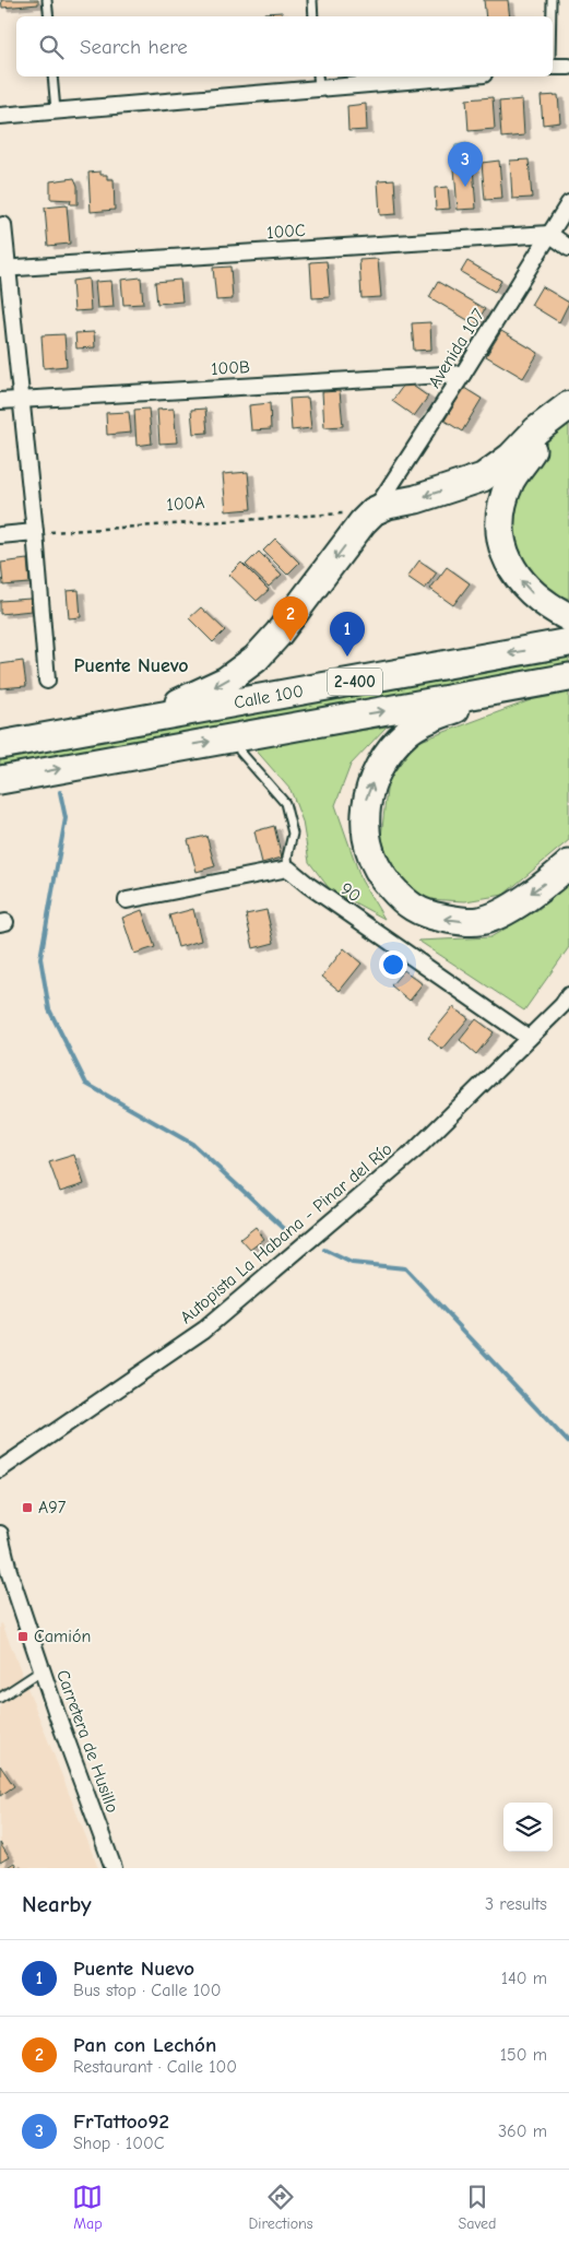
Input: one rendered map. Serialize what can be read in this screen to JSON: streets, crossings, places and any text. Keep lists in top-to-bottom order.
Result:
{
  "streets": {
    "highway": ["2-400", "Calle 100"],
    "street": [
      "100C",
      "Avenida 107",
      "100B",
      "90",
      "Autopista La Habana - Pinar del Río",
      "Carretera de Husillo"
    ],
    "path": ["100A"]
  },
  "crossings": [
    ["100C", "Avenida 107"],
    ["Avenida 107", "100B"],
    ["Avenida 107", "100A"],
    ["90", "Autopista La Habana - Pinar del Río"]
  ],
  "districts": ["Puente Nuevo"],
  "places": {
    "transit": ["A97", "Camión"]
  },
  "page": {
    "search": "Search here",
    "pins": ["3", "2", "1"],
    "heading": ["Nearby", "3 results"],
    "list": [
      {
        "mark": "1",
        "name": "Puente Nuevo",
        "note": "Bus stop · Calle 100",
        "value": "140 m"
      },
      {
        "mark": "2",
        "name": "Pan con Lechón",
        "note": "Restaurant · Calle 100",
        "value": "150 m"
      },
      {
        "mark": "3",
        "name": "FrTattoo92",
        "note": "Shop · 100C",
        "value": "360 m"
      }
    ],
    "nav": ["Map", "Directions", "Saved"]
  }
}
